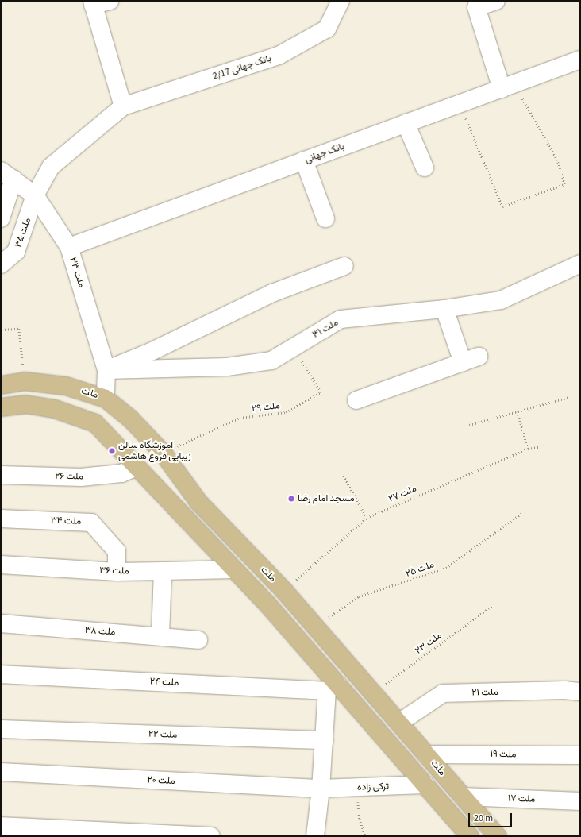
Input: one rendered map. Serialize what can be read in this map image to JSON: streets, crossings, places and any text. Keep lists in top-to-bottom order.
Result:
{
  "streets": {
    "main road": ["ملت"],
    "street": [
      "بانک جهانی 2/17",
      "بانک جهانی",
      "ملت ۳۵",
      "ملت ۳۳",
      "ملت ۳۱",
      "ملت ۲۶",
      "ملت ۳۴",
      "ملت ۳۶",
      "ملت ۳۸",
      "ملت ۲۴",
      "ملت ۲۱",
      "ملت ۲۲",
      "ملت ۱۹",
      "ملت ۲۰",
      "ترکی زاده",
      "ملت ۱۷"
    ],
    "path": [
      "ملت ۲۹",
      "ملت ۲۷",
      "ملت ۲۵",
      "ملت ۲۳"
    ]
  },
  "crossings": [
    ["بانک جهانی 2/17", "ملت ۳۵"],
    ["بانک جهانی", "ملت ۳۳"],
    ["ملت ۳۵", "ملت ۳۳"],
    ["ملت ۳۳", "ملت ۳۱"],
    ["ملت ۳۳", "ملت"],
    ["ملت ۳۱", "ملت ۲۹"],
    ["ملت", "ملت ۲۹"],
    ["ملت", "ملت ۲۷"],
    ["ملت", "ملت ۲۵"],
    ["ملت", "ملت ۲۳"],
    ["ملت", "ملت ۲۱"],
    ["ملت", "ملت ۱۹"],
    ["ملت", "ملت ۱۷"],
    ["ملت ۳۴", "ملت ۳۶"],
    ["ملت ۲۰", "ترکی زاده"]
  ],
  "places": ["اموزشگاه سالن زیبایی فروغ هاشمی", "مسجد امام رضا"],
  "scale_bar": "20 m"
}
